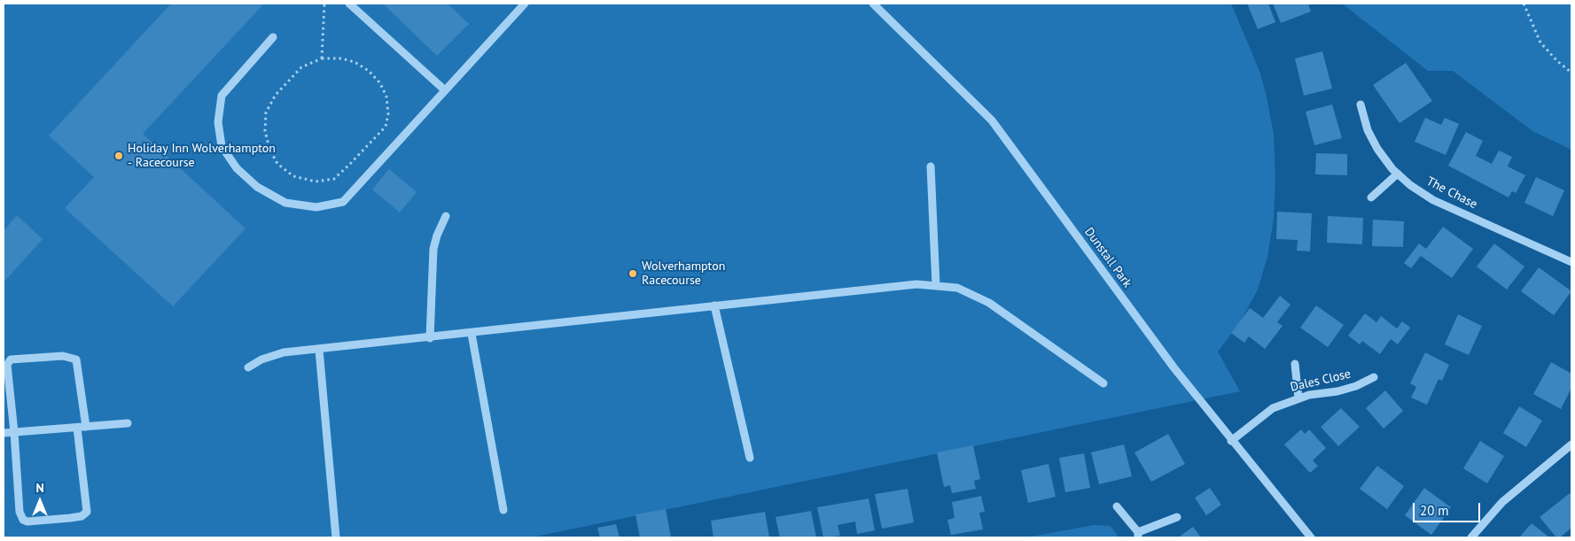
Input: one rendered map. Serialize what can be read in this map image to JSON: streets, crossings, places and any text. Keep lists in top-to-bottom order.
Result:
{
  "streets": {
    "street": ["The Chase", "Dunstall Park", "Dales Close"]
  },
  "crossings": [
    ["Dunstall Park", "Dales Close"]
  ],
  "places": ["Holiday Inn Wolverhampton - Racecourse", "Wolverhampton Racecourse"],
  "scale_bar": "20 m",
  "north": "top"
}
